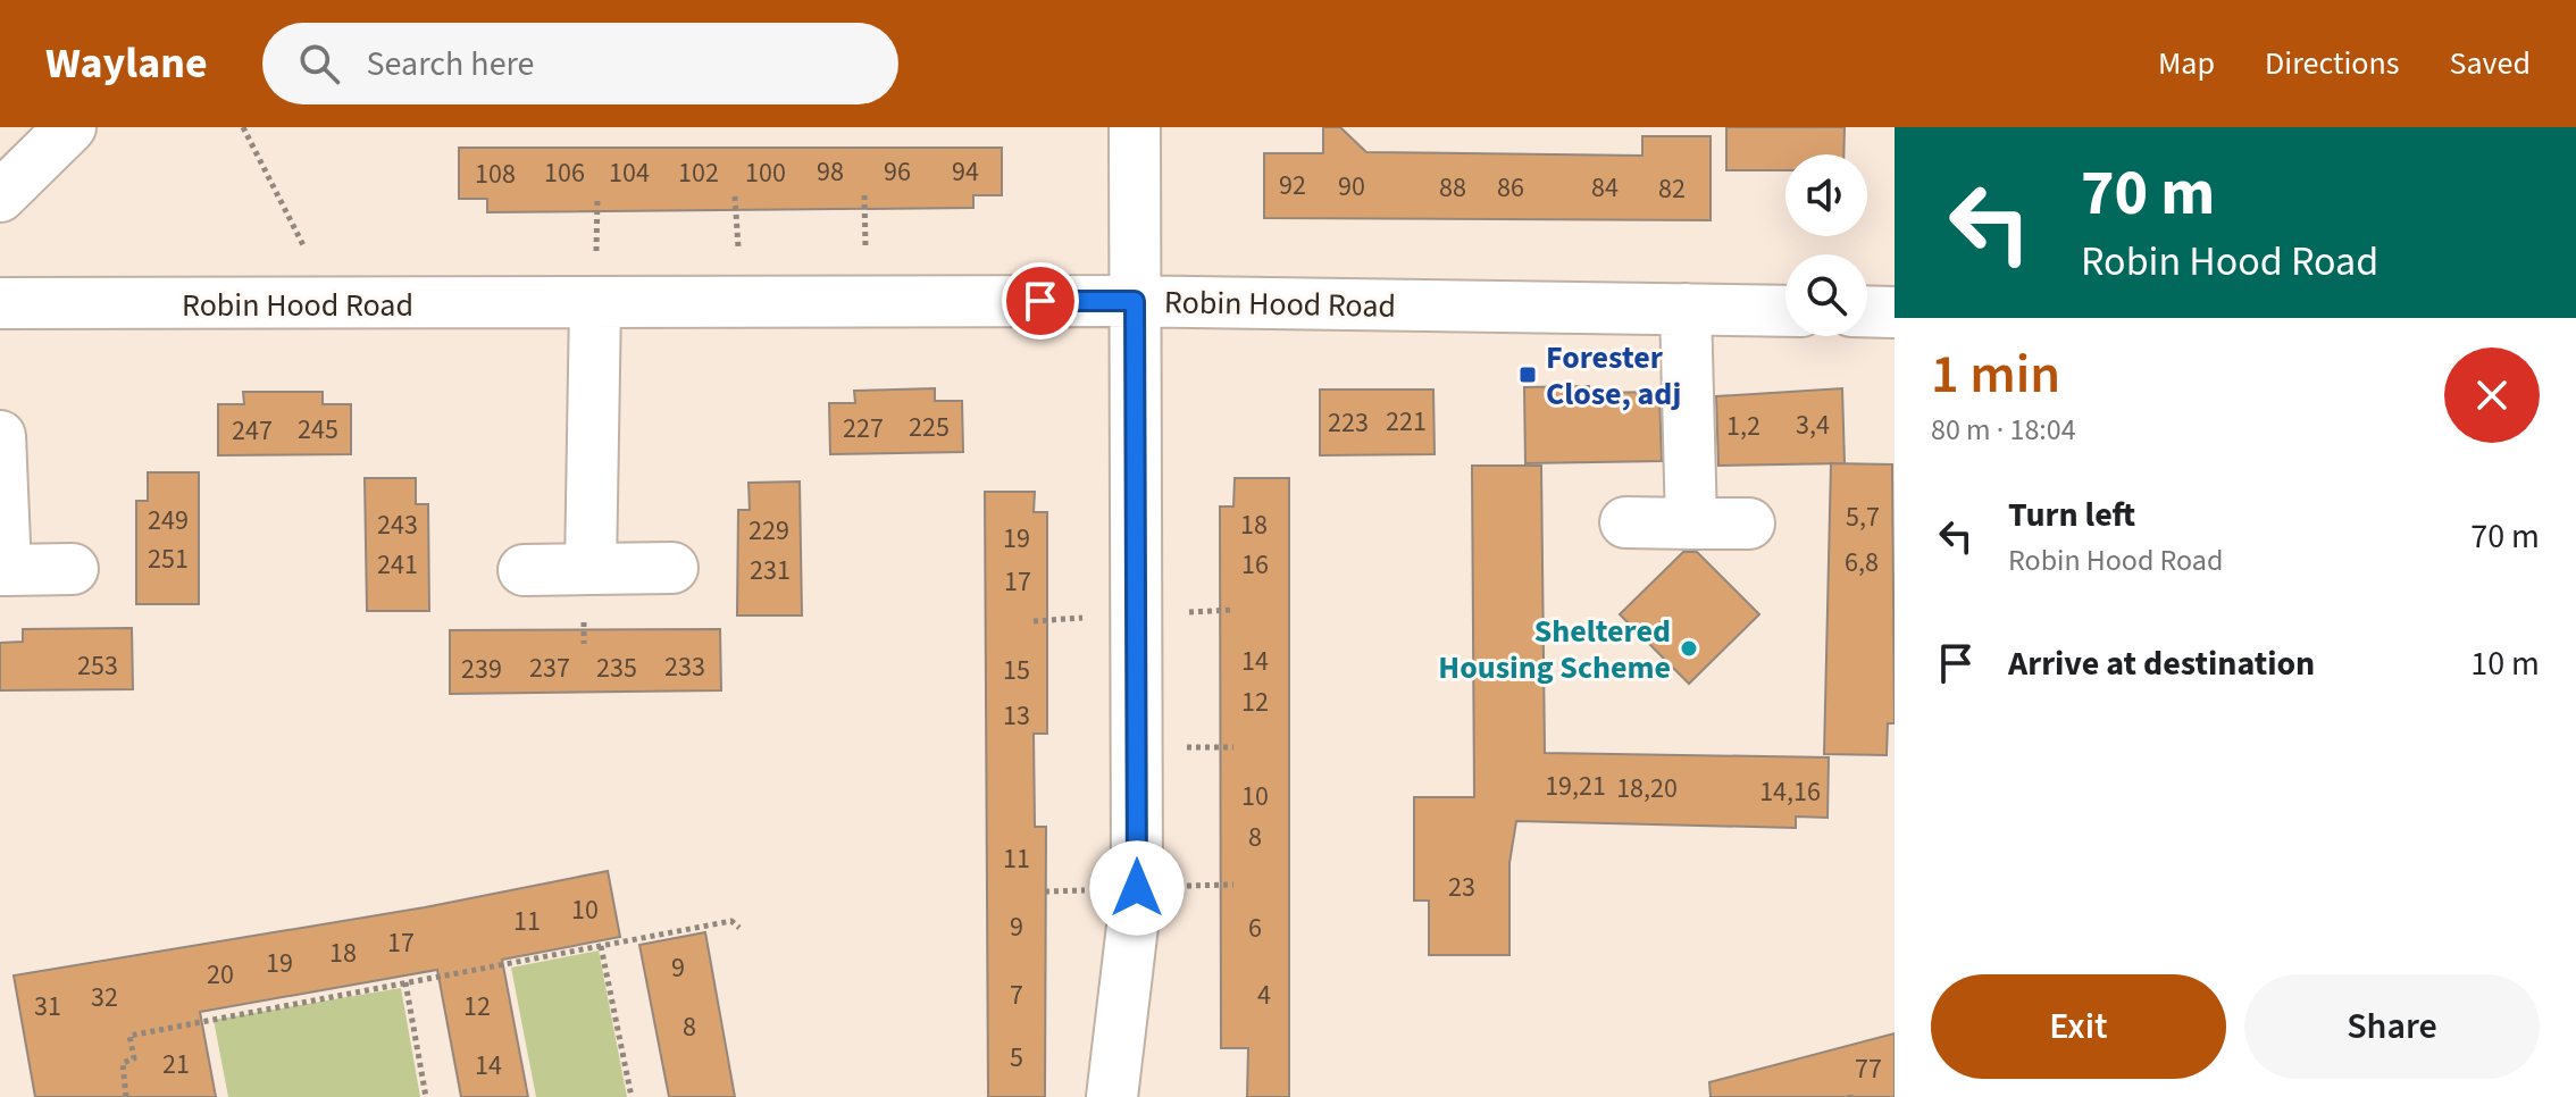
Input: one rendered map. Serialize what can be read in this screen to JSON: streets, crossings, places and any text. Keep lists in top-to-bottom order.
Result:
{
  "streets": {
    "street": ["Robin Hood Road"]
  },
  "places": {
    "transit": ["Forester Close, adj"],
    "other": ["Sheltered Housing Scheme"]
  },
  "house_numbers": [
    "98",
    "96",
    "94",
    "106",
    "104",
    "102",
    "100",
    "108",
    "92",
    "90",
    "88",
    "86",
    "84",
    "82",
    "221",
    "223",
    "3,4",
    "1,2",
    "225",
    "227",
    "245",
    "247",
    "5,7",
    "249",
    "243",
    "18",
    "229",
    "19",
    "251",
    "6,8",
    "241",
    "16",
    "231",
    "17",
    "14",
    "253",
    "233",
    "237",
    "235",
    "239",
    "15",
    "12",
    "13",
    "19,21",
    "18,20",
    "14,16",
    "10",
    "8",
    "11",
    "23",
    "10",
    "11",
    "9",
    "6",
    "17",
    "18",
    "19",
    "9",
    "20",
    "7",
    "4",
    "32",
    "31",
    "12",
    "8",
    "5",
    "21",
    "14",
    "77"
  ],
  "page": {
    "header": "Waylane",
    "search": "Search here",
    "nav": ["Map", "Directions", "Saved"],
    "turn": ["70 m", "Robin Hood Road"],
    "heading": ["1 min", "80 m · 18:04"],
    "list": [
      {
        "name": "Turn left",
        "note": "Robin Hood Road",
        "value": "70 m"
      },
      {
        "name": "Arrive at destination",
        "value": "10 m"
      }
    ],
    "buttons": ["Exit", "Share"]
  }
}
